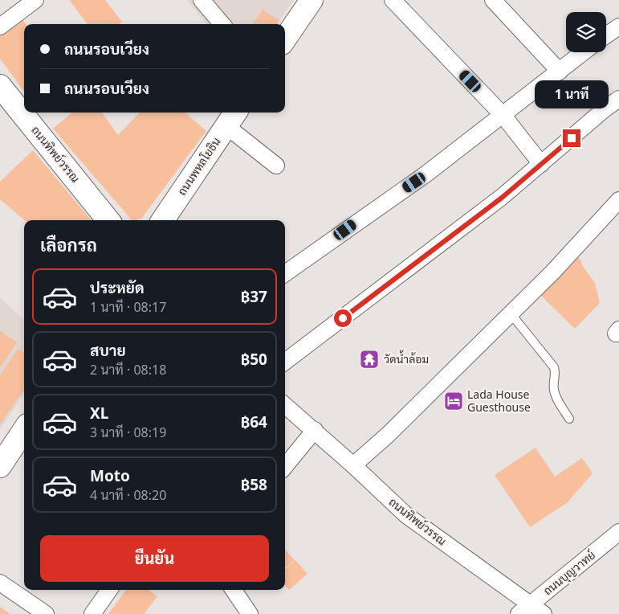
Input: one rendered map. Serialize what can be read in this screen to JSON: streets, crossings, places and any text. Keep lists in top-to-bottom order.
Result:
{
  "streets": {
    "main road": ["ถนนทิพย์วรรณ", "ถนนพหลโยธิน"],
    "street": ["ถนนบุญวาทย์"]
  },
  "crossings": [
    ["ถนนทิพย์วรรณ", "ถนนบุญวาทย์"]
  ],
  "places": {
    "temple": ["วัดน้ำล้อม"],
    "hotel": ["Lada House Guesthouse"]
  },
  "page": {
    "banner": ["ถนนรอบเวียง", "ถนนรอบเวียง"],
    "bubble": "1 นาที",
    "heading": "เลือกรถ",
    "list": [
      {
        "name": "ประหยัด",
        "note": "1 นาที · 08:17",
        "value": "฿37"
      },
      {
        "name": "สบาย",
        "note": "2 นาที · 08:18",
        "value": "฿50"
      },
      {
        "name": "XL",
        "note": "3 นาที · 08:19",
        "value": "฿64"
      },
      {
        "name": "Moto",
        "note": "4 นาที · 08:20",
        "value": "฿58"
      }
    ],
    "buttons": "ยืนยัน"
  }
}
